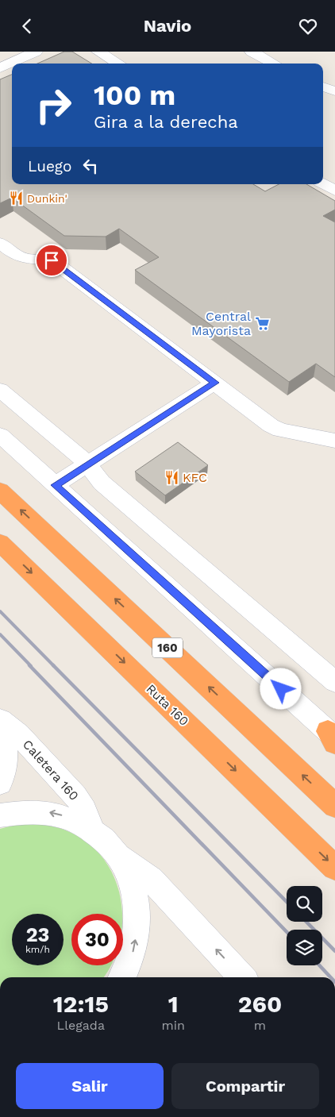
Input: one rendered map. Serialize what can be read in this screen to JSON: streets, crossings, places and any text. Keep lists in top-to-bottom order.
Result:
{
  "streets": {
    "highway": ["160", "Ruta 160"],
    "street": ["Caletera 160"]
  },
  "places": {
    "restaurant": ["Dunkin'", "KFC"],
    "supermarket": ["Central Mayorista"]
  },
  "page": {
    "header": "Navio",
    "turn": ["100 m", "Gira a la derecha"],
    "then": "Luego",
    "speed": "23 km/h",
    "limit": "30",
    "eta": [
      "12:15",
      "Llegada",
      "1",
      "min",
      "260",
      "m"
    ],
    "buttons": ["Salir", "Compartir"]
  }
}
